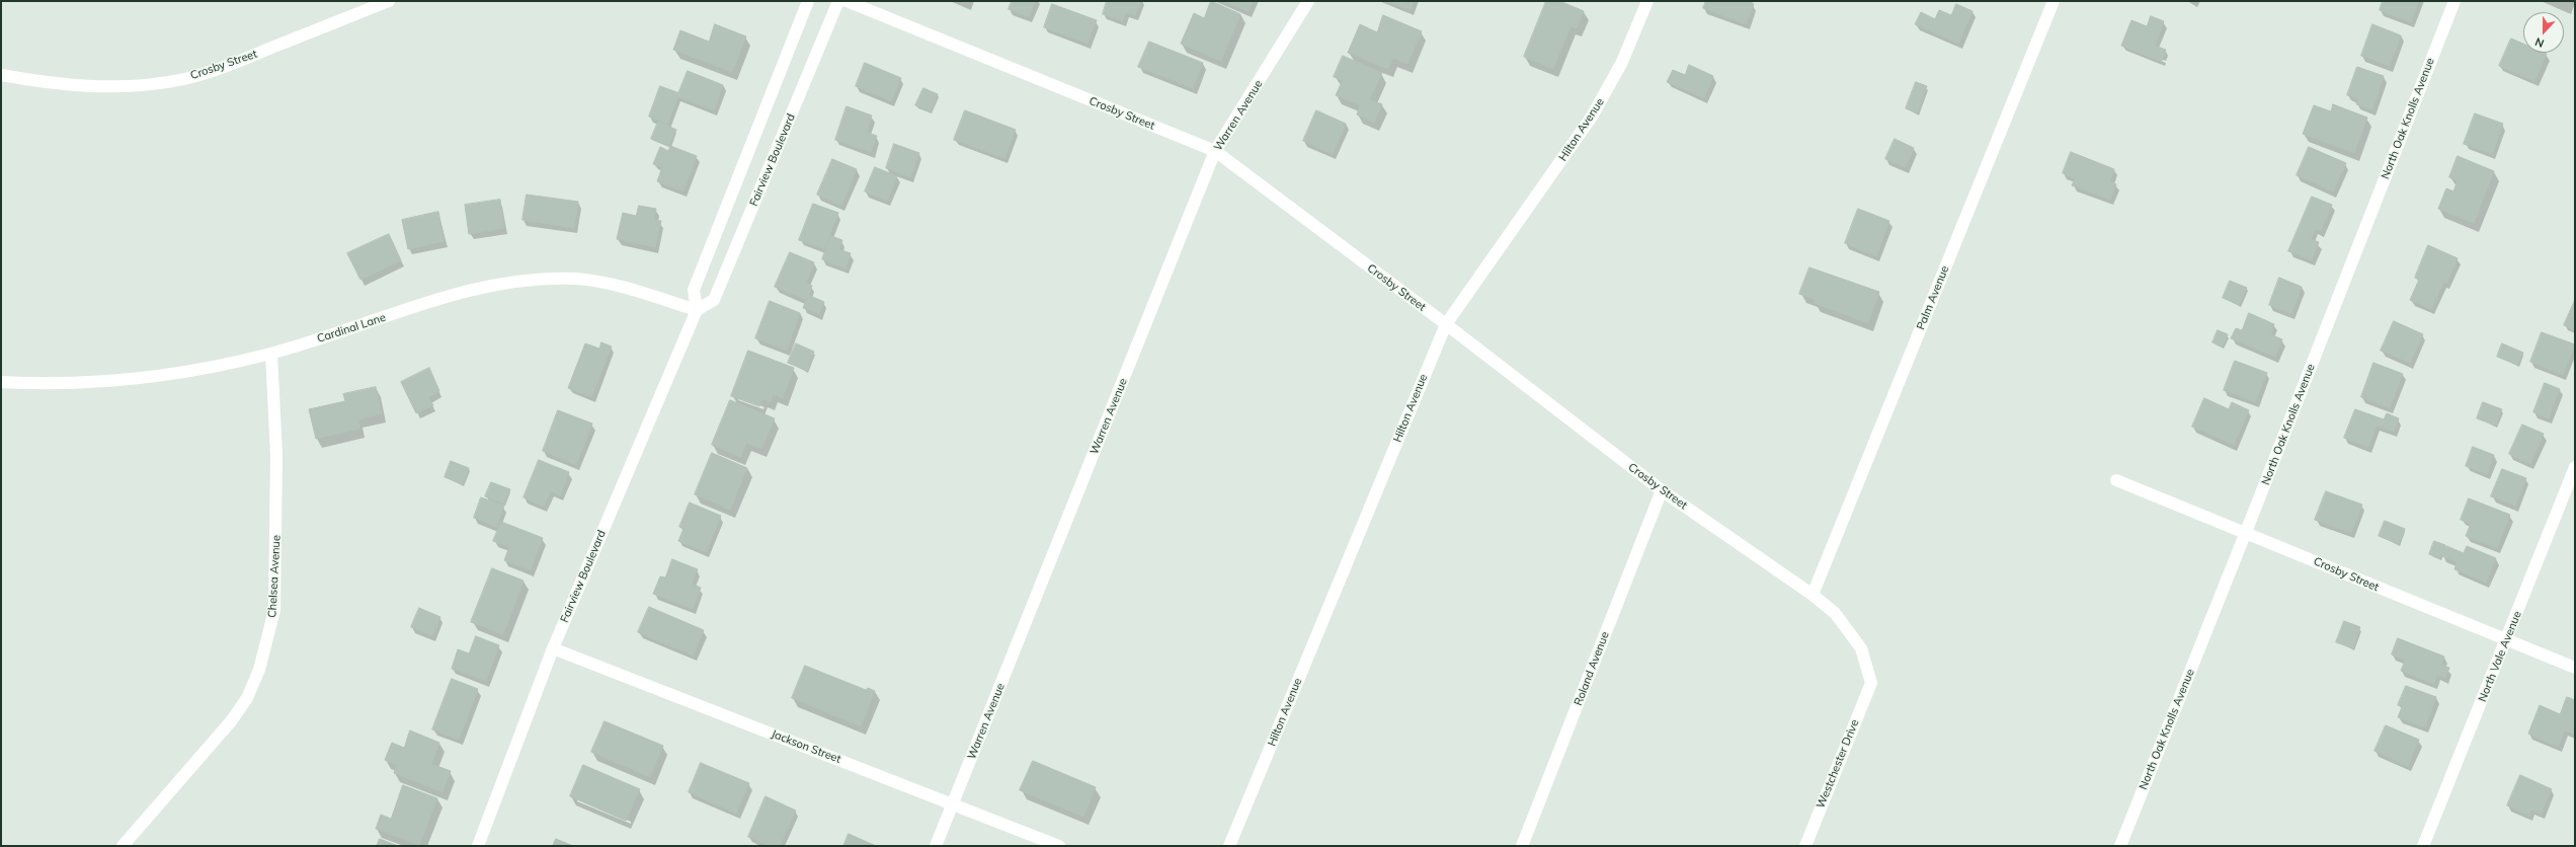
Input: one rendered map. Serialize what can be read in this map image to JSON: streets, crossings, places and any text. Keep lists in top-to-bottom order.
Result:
{
  "streets": {
    "street": [
      "Crosby Street",
      "Warren Avenue",
      "North Oak Knolls Avenue",
      "Hilton Avenue",
      "Fairview Boulevard",
      "Palm Avenue",
      "Cardinal Lane",
      "Chelsea Avenue",
      "North Vale Avenue",
      "Roland Avenue",
      "Jackson Street",
      "Westchester Drive"
    ]
  },
  "crossings": [
    ["Crosby Street", "Warren Avenue"],
    ["Crosby Street", "North Oak Knolls Avenue"],
    ["Crosby Street", "Hilton Avenue"],
    ["Crosby Street", "Palm Avenue"],
    ["Crosby Street", "North Vale Avenue"],
    ["Crosby Street", "Roland Avenue"],
    ["Crosby Street", "Westchester Drive"],
    ["Warren Avenue", "Jackson Street"],
    ["Fairview Boulevard", "Cardinal Lane"],
    ["Fairview Boulevard", "Jackson Street"],
    ["Cardinal Lane", "Chelsea Avenue"]
  ],
  "north": "bottom"
}
